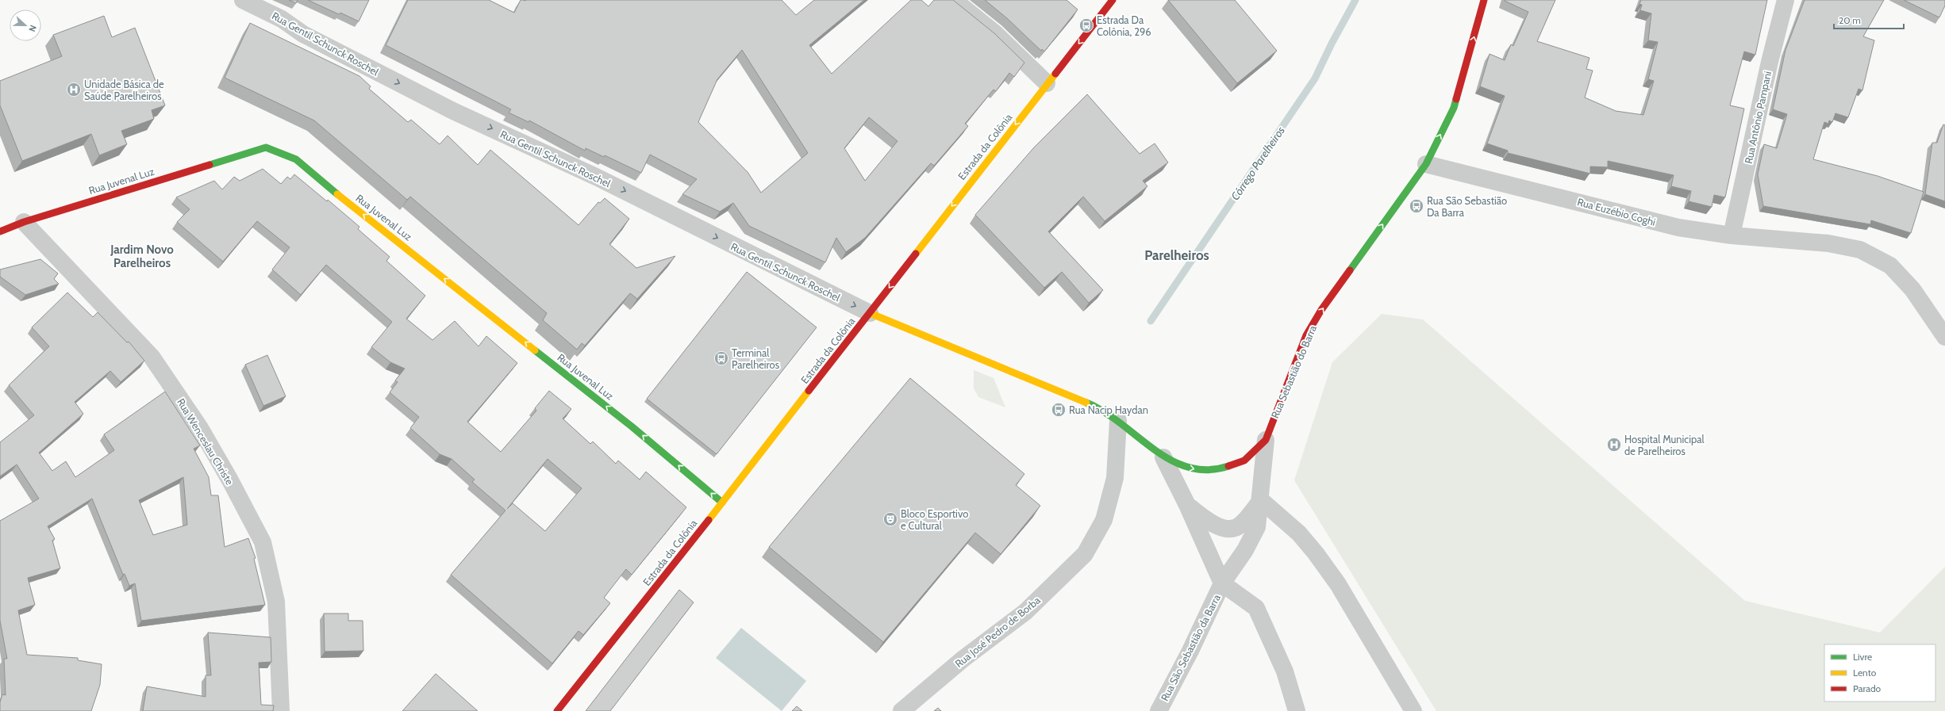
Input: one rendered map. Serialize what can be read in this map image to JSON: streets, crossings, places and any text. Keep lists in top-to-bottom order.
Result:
{
  "streets": {
    "main road": ["Estrada da Colônia", "Rua Juvenal Luz", "Rua Sebastião do Barra"],
    "street": [
      "Rua Gentil Schunck Roschel",
      "Rua Antônio Pampani",
      "Rua Euzébio Coghi",
      "Rua Wenceslau Christe",
      "Rua José Pedro de Borba",
      "Rua São Sebastião da Barra"
    ]
  },
  "crossings": [
    ["Rua Gentil Schunck Roschel", "Estrada da Colônia"],
    ["Rua Antônio Pampani", "Rua Euzébio Coghi"],
    ["Estrada da Colônia", "Rua Juvenal Luz"],
    ["Rua Juvenal Luz", "Rua Wenceslau Christe"],
    ["Rua Euzébio Coghi", "Rua Sebastião do Barra"],
    ["Rua Sebastião do Barra", "Rua São Sebastião da Barra"]
  ],
  "one_way": [
    "Rua Gentil Schunck Roschel",
    "Estrada da Colônia",
    "Rua Juvenal Luz",
    "Rua Sebastião do Barra"
  ],
  "districts": ["Jardim Novo Parelheiros", "Parelheiros"],
  "water": ["Córrego Parelheiros"],
  "places": {
    "bus stop": [
      "Estrada Da Colônia, 296",
      "Rua São Sebastião Da Barra",
      "Terminal Parelheiros",
      "Rua Nacip Haydan"
    ],
    "hospital": ["Unidade Básica de Saúde Parelheiros", "Hospital Municipal de Parelheiros"],
    "theatre": ["Bloco Esportivo e Cultural"]
  },
  "legend": ["Livre", "Lento", "Parado"],
  "scale_bar": "20 m",
  "north": "right"
}
